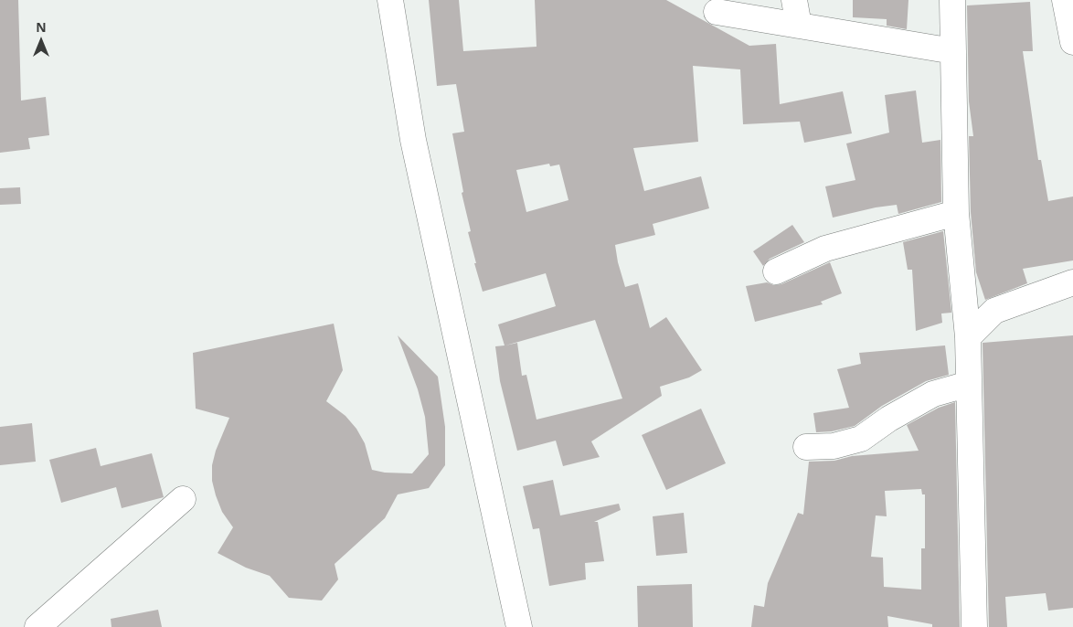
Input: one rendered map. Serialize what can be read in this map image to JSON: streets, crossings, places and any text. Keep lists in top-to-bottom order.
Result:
{
  "north": "top"
}
